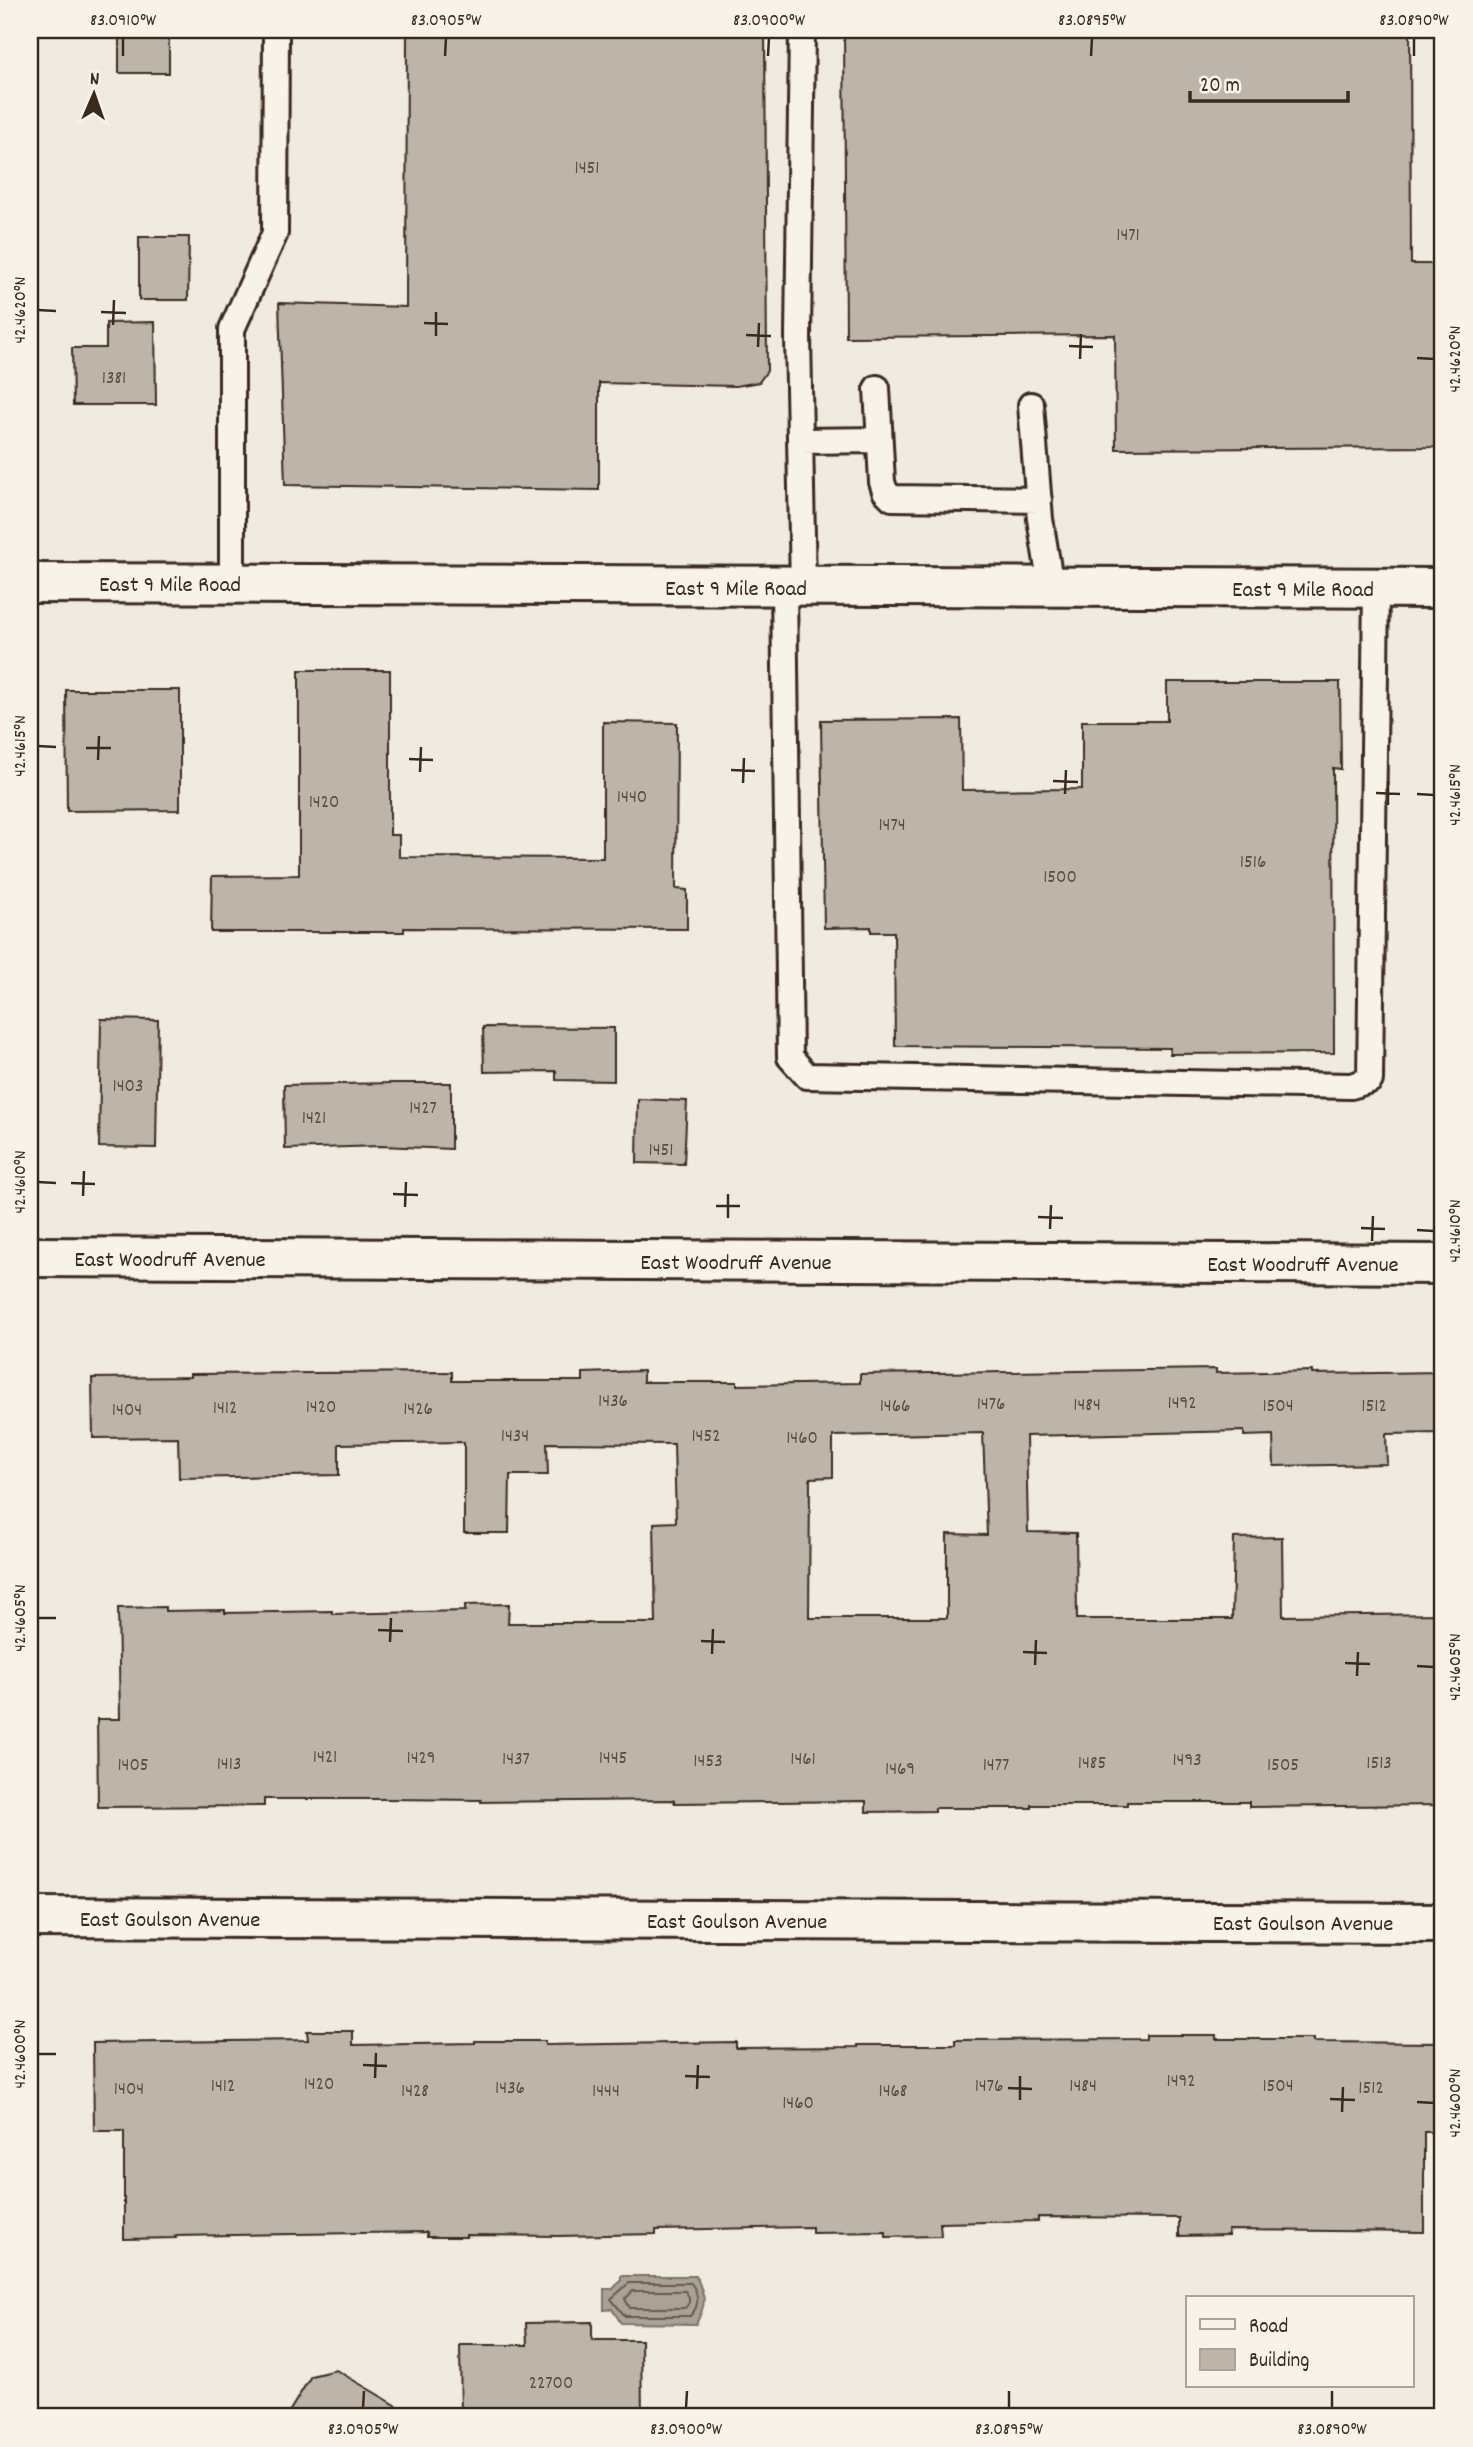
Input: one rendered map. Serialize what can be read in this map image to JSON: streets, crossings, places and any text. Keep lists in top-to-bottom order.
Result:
{
  "streets": {
    "street": ["East 9 Mile Road", "East Woodruff Avenue", "East Goulson Avenue"]
  },
  "house_numbers": [
    "1451",
    "1471",
    "1381",
    "1440",
    "1420",
    "1474",
    "1516",
    "1500",
    "1403",
    "1427",
    "1421",
    "1451",
    "1436",
    "1492",
    "1476",
    "1484",
    "1466",
    "1504",
    "1512",
    "1420",
    "1412",
    "1426",
    "1404",
    "1434",
    "1452",
    "1460",
    "1421",
    "1429",
    "1445",
    "1437",
    "1461",
    "1493",
    "1453",
    "1485",
    "1513",
    "1413",
    "1405",
    "1477",
    "1505",
    "1469",
    "1492",
    "1420",
    "1412",
    "1476",
    "1484",
    "1504",
    "1436",
    "1512",
    "1404",
    "1428",
    "1444",
    "1468",
    "1460",
    "22700"
  ],
  "legend": ["Road", "Building"],
  "scale_bar": "20 m",
  "north": "top",
  "coordinates": [
    "83.0910°W",
    "83.0905°W",
    "83.0900°W",
    "83.0895°W",
    "83.0890°W",
    "42.4620°N",
    "42.4615°N",
    "42.4610°N",
    "42.4605°N",
    "42.4600°N"
  ]
}
